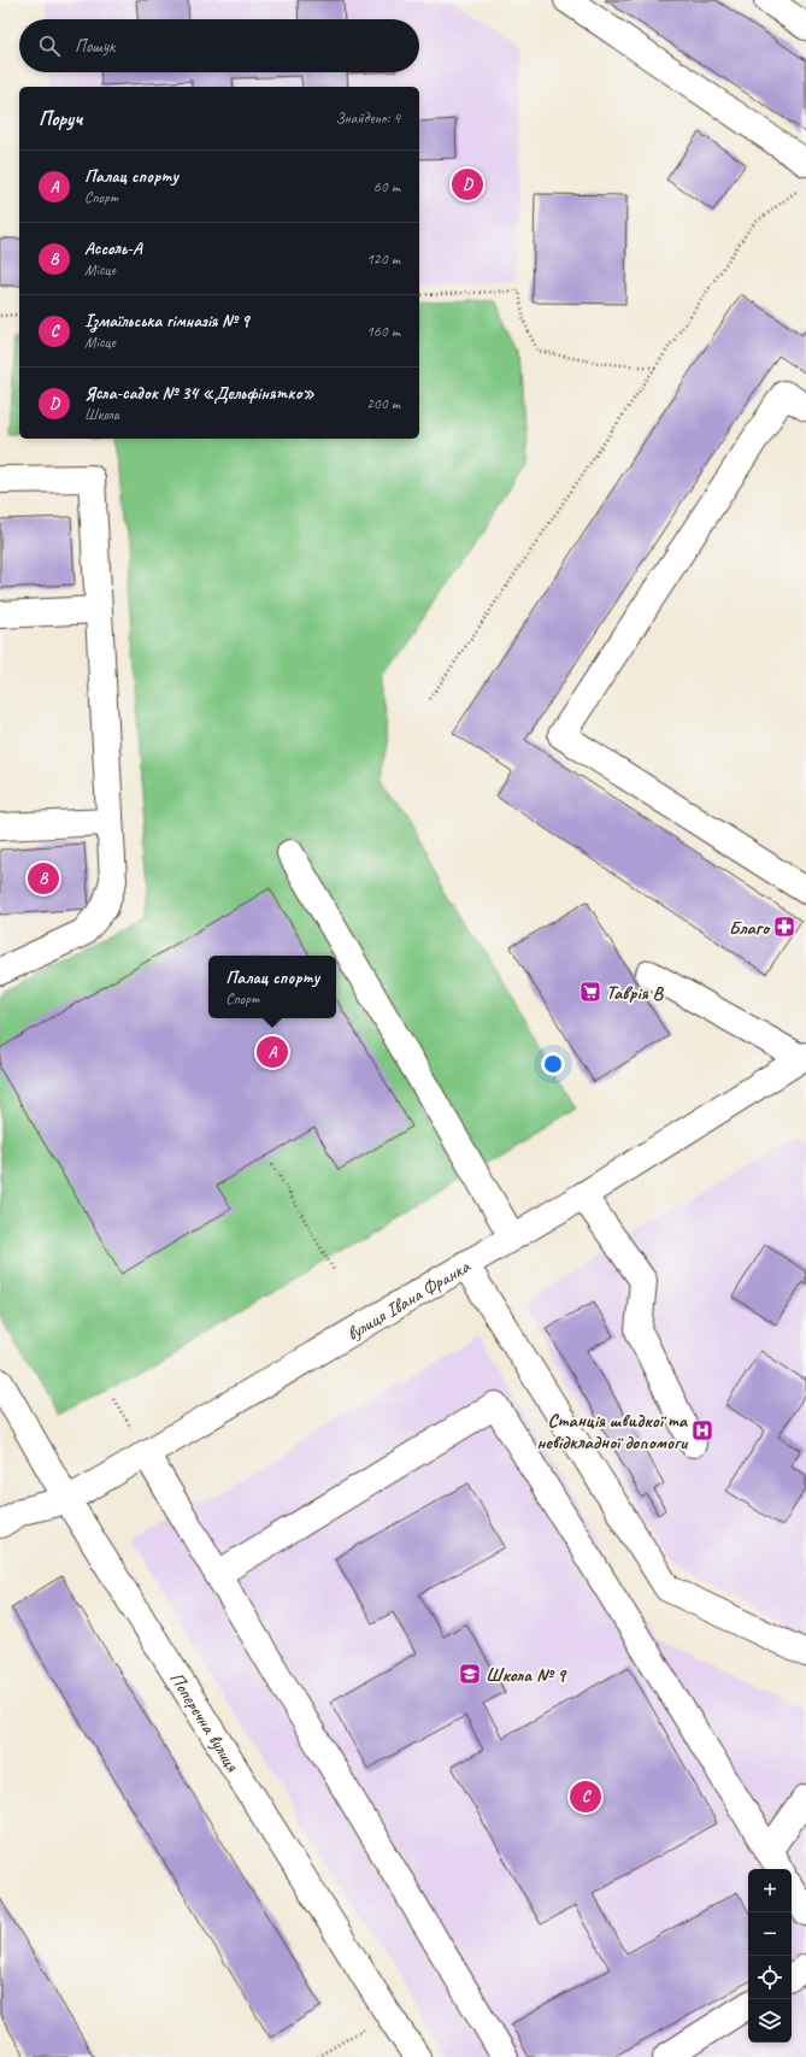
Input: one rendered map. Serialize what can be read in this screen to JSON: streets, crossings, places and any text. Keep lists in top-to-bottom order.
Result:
{
  "streets": {
    "street": ["вулиця Івана Франка", "Поперечна вулиця"]
  },
  "crossings": [
    ["вулиця Івана Франка", "Поперечна вулиця"]
  ],
  "places": {
    "pharmacy": ["Благо"],
    "supermarket": ["Таврія В"],
    "hospital": ["Станція швидкої та невідкладної допомоги"],
    "school or university": ["Школа № 9"]
  },
  "page": {
    "search": "Пошук",
    "heading": ["Поруч", "Знайдено: 4"],
    "list": [
      {
        "mark": "A",
        "name": "Палац спорту",
        "note": "Спорт",
        "value": "60 m"
      },
      {
        "mark": "B",
        "name": "Ассоль-А",
        "note": "Місце",
        "value": "120 m"
      },
      {
        "mark": "C",
        "name": "Ізмаїльська гімназія № 9",
        "note": "Місце",
        "value": "160 m"
      },
      {
        "mark": "D",
        "name": "Ясла-садок № 34 «Дельфінятко»",
        "note": "Школа",
        "value": "200 m"
      }
    ],
    "pins": [
      "D",
      "B",
      "A",
      "C"
    ],
    "popup": ["Палац спорту", "Спорт"],
    "map_buttons": ["+", "−"]
  }
}
